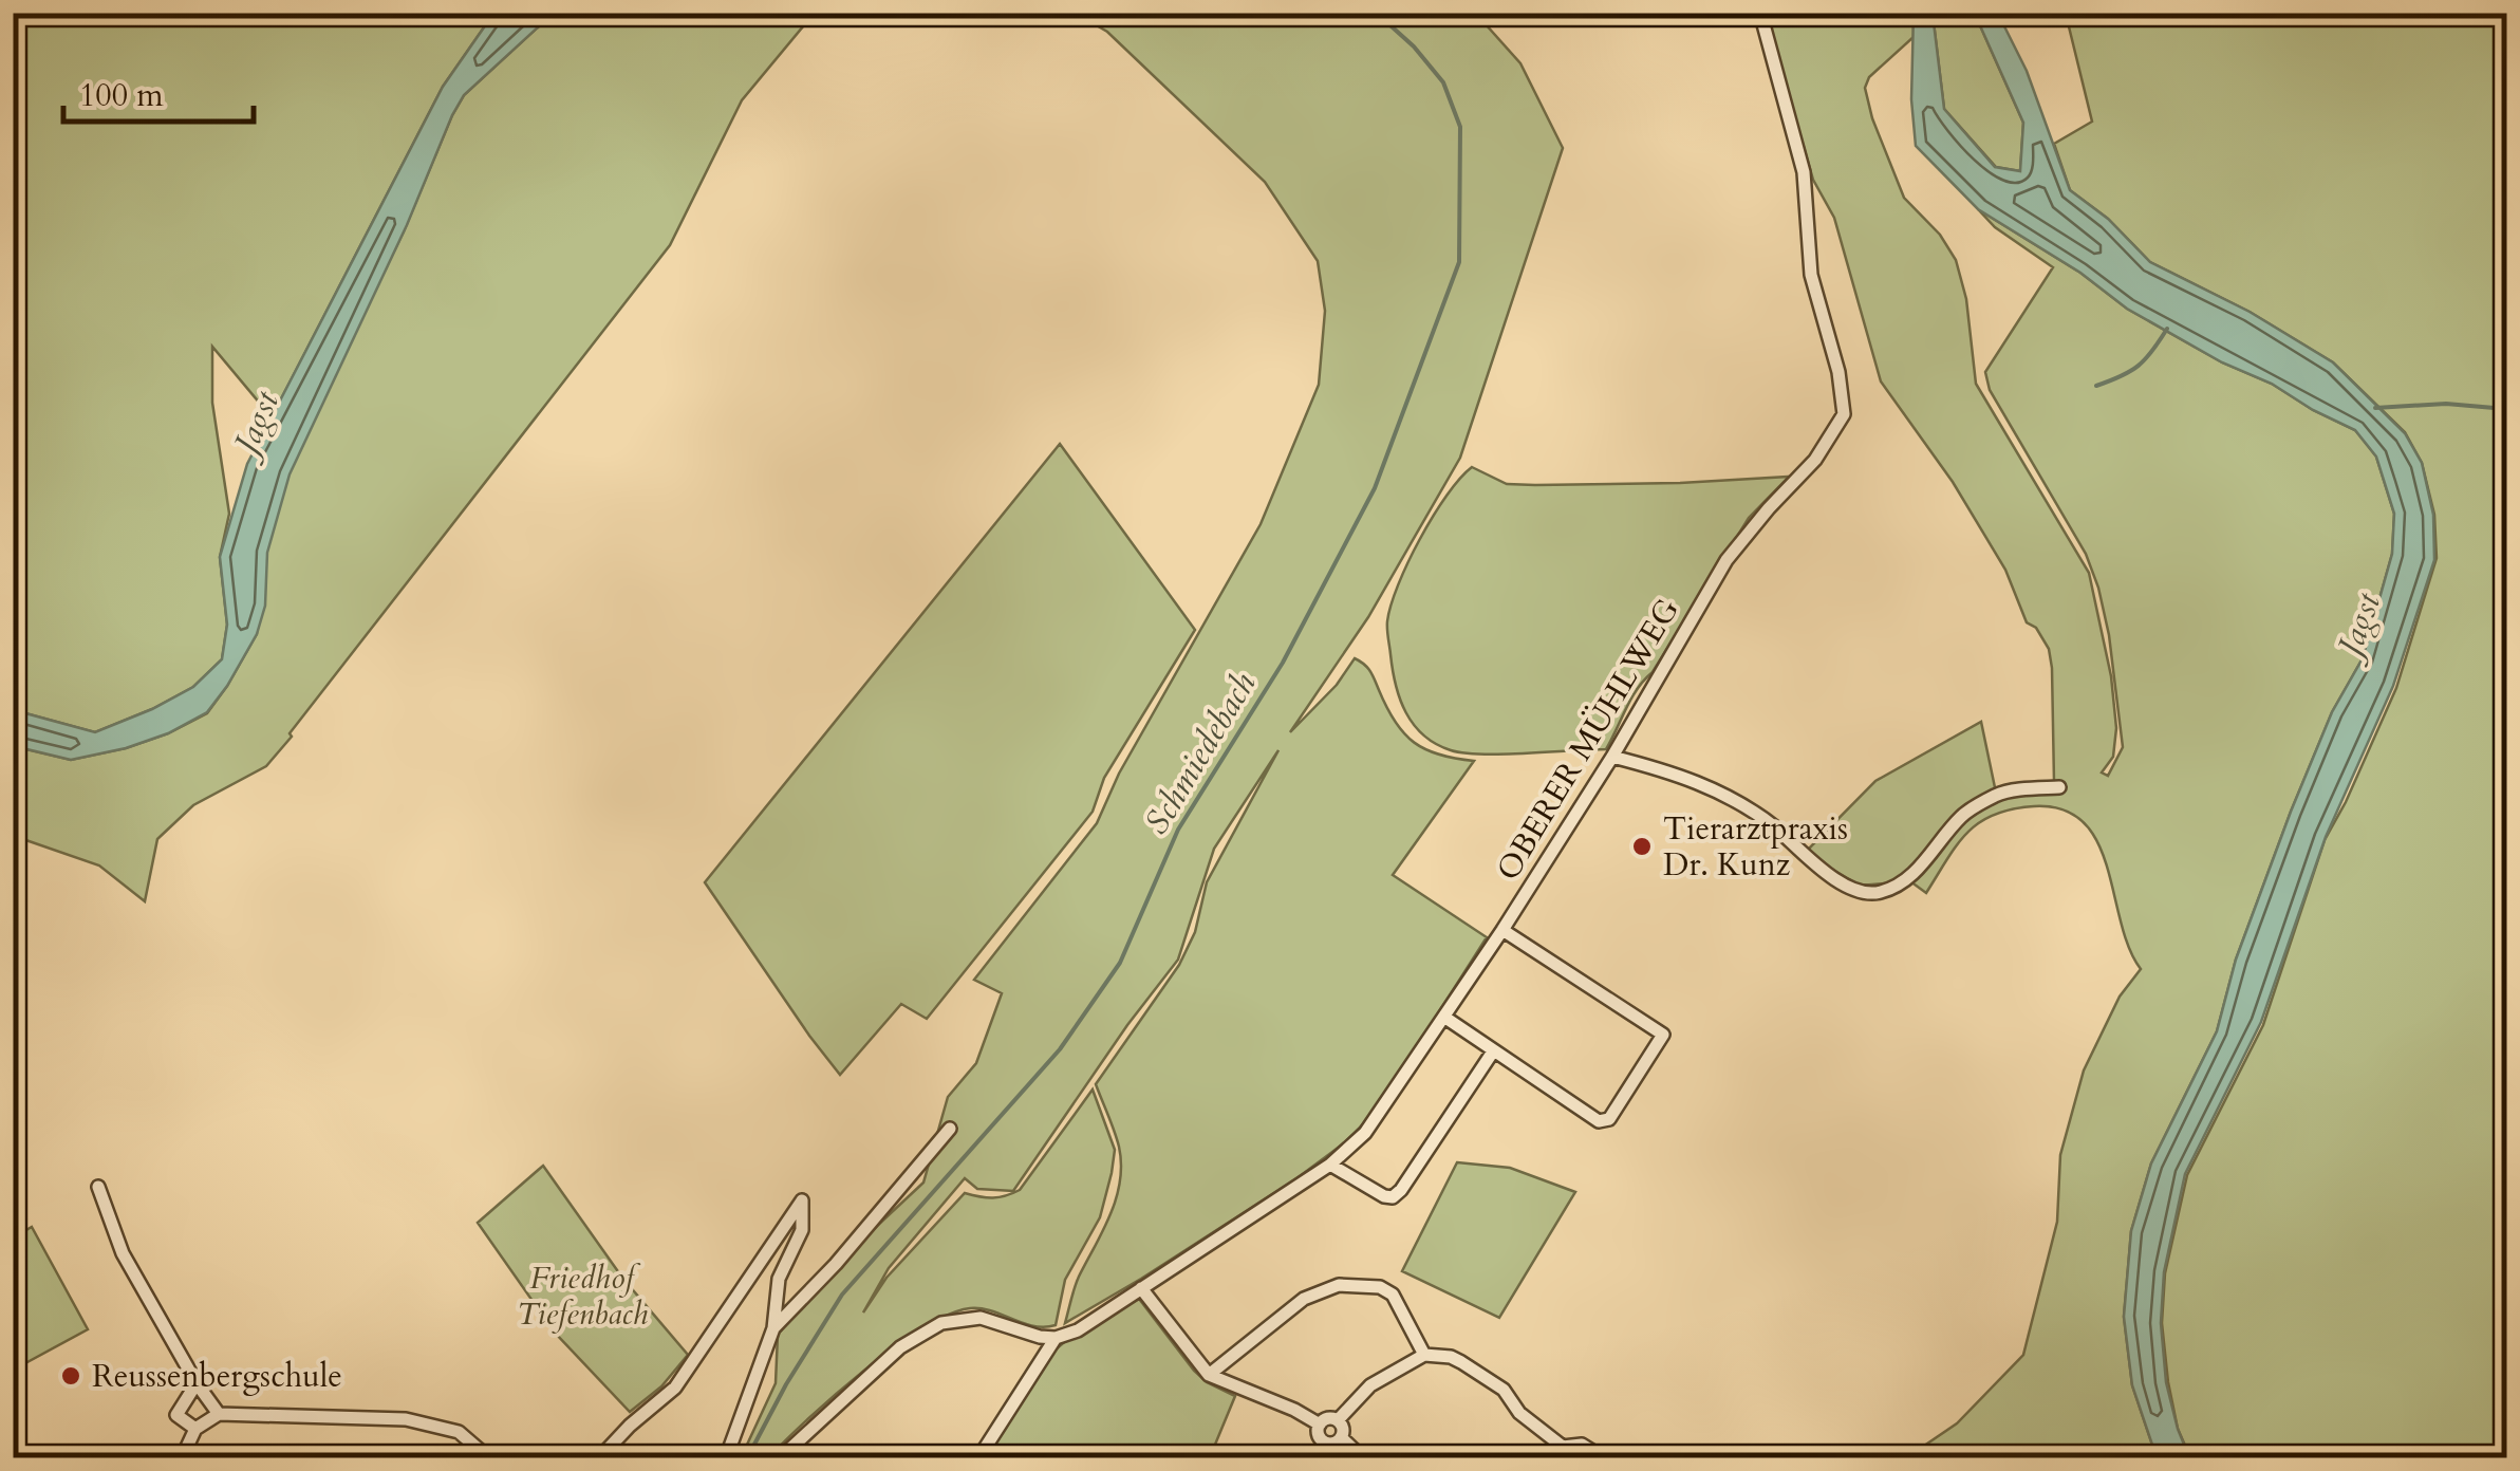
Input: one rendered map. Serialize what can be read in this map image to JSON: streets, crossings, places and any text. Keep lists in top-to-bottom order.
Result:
{
  "streets": {
    "street": ["OBERER MÜHLWEG"]
  },
  "water": ["Jagst", "Schmiedebach"],
  "parks": ["Friedhof Tiefenbach"],
  "places": ["Tierarztpraxis Dr. Kunz", "Reussenbergschule"],
  "scale_bar": "100 m"
}
